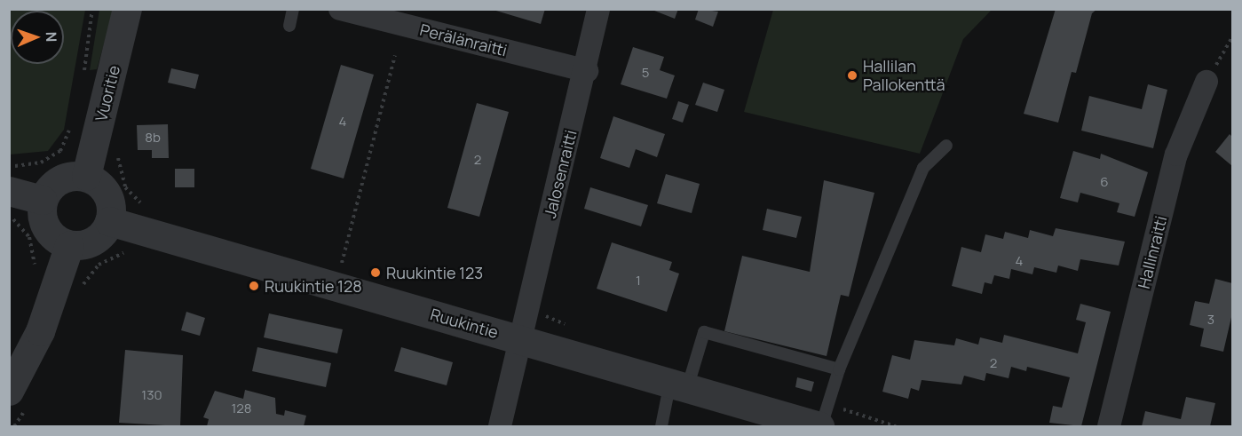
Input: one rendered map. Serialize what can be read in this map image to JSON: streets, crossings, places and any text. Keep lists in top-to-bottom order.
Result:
{
  "streets": {
    "street": [
      "Perälänraitti",
      "Vuoritie",
      "Jalosenraitti",
      "Hallinraitti",
      "Ruukintie"
    ]
  },
  "crossings": [
    ["Perälänraitti", "Jalosenraitti"],
    ["Vuoritie", "Ruukintie"],
    ["Jalosenraitti", "Ruukintie"]
  ],
  "places": ["Hallilan Pallokenttä", "Ruukintie 123", "Ruukintie 128"],
  "house_numbers": [
    "5",
    "4",
    "8b",
    "2",
    "6",
    "4",
    "1",
    "3",
    "2",
    "130",
    "128"
  ],
  "north": "right"
}
